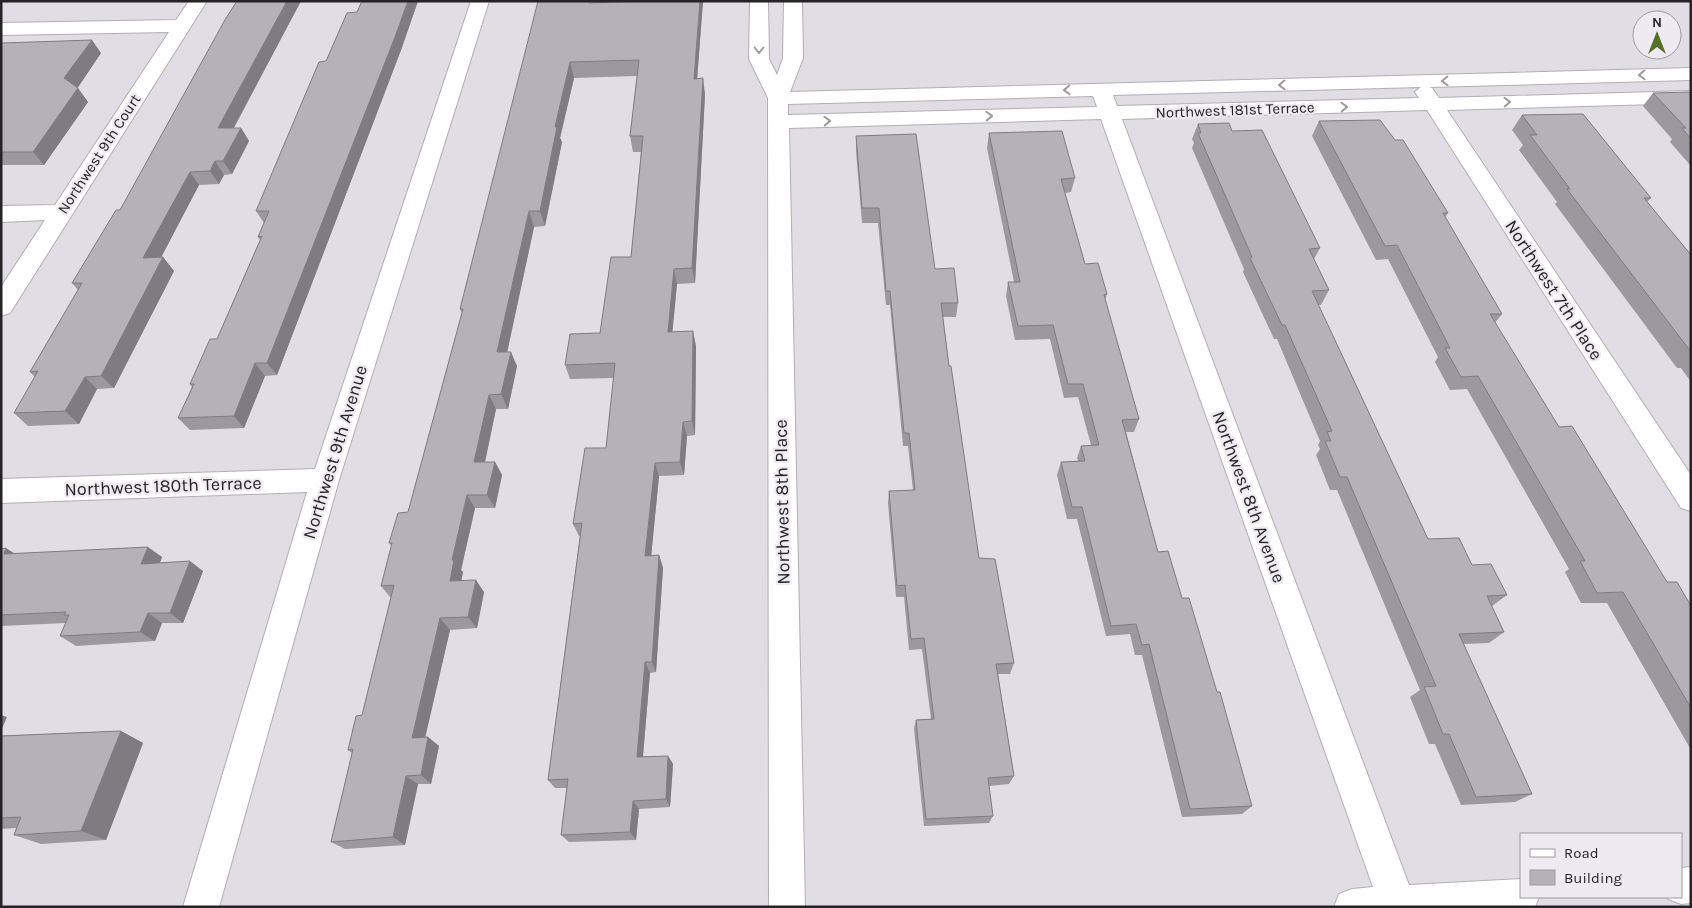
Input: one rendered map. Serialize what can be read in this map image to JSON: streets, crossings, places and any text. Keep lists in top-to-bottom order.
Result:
{
  "streets": {
    "street": [
      "Northwest 181st Terrace",
      "Northwest 9th Court",
      "Northwest 7th Place",
      "Northwest 9th Avenue",
      "Northwest 180th Terrace",
      "Northwest 8th Avenue",
      "Northwest 8th Place"
    ]
  },
  "crossings": [
    ["Northwest 181st Terrace", "Northwest 7th Place"],
    ["Northwest 181st Terrace", "Northwest 8th Avenue"],
    ["Northwest 181st Terrace", "Northwest 8th Place"],
    ["Northwest 9th Avenue", "Northwest 180th Terrace"]
  ],
  "legend": ["Road", "Building"],
  "north": "top"
}
